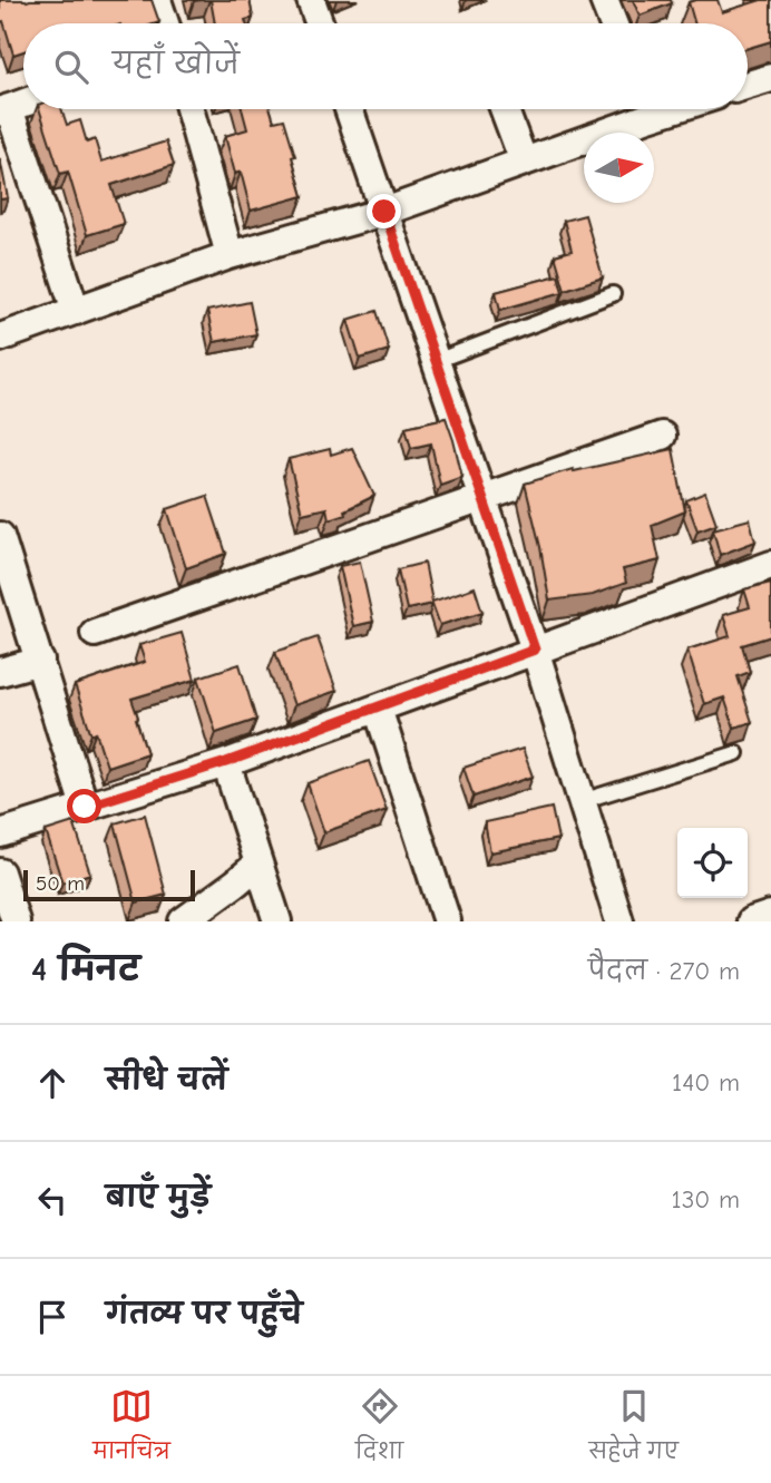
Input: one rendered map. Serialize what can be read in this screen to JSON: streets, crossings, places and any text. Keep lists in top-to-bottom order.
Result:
{
  "scale_bar": "50 m",
  "north": "right",
  "page": {
    "search": "यहाँ खोजें",
    "scale": "50 m",
    "heading": ["4 मिनट", "पैदल · 270 m"],
    "list": [
      ["सीधे चलें", "140 m"],
      ["बाएँ मुड़ें", "130 m"],
      "गंतव्य पर पहुँचे"
    ],
    "nav": ["मानचित्र", "दिशा", "सहेजे गए"]
  }
}
